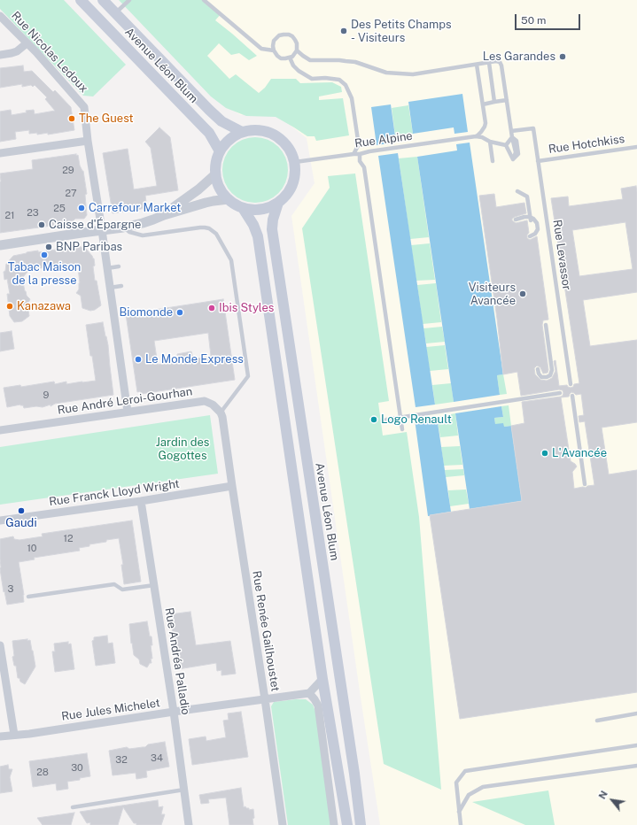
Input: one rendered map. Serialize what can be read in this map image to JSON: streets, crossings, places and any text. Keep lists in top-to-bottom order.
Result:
{
  "streets": {
    "main road": ["Avenue Léon Blum"],
    "street": [
      "Rue Nicolas Ledoux",
      "Rue André Leroi-Gourhan",
      "Rue Franck Lloyd Wright",
      "Rue Renée Gailhoustet",
      "Rue Andréa Palladio",
      "Rue Jules Michelet"
    ],
    "lane": ["Rue Alpine", "Rue Hotchkiss", "Rue Levassor"]
  },
  "crossings": [
    ["Rue Nicolas Ledoux", "Rue André Leroi-Gourhan"],
    ["Avenue Léon Blum", "Rue Alpine"],
    ["Rue Hotchkiss", "Rue Levassor"],
    ["Rue André Leroi-Gourhan", "Rue Renée Gailhoustet"],
    ["Rue Franck Lloyd Wright", "Rue Renée Gailhoustet"],
    ["Rue Franck Lloyd Wright", "Rue Andréa Palladio"],
    ["Rue Renée Gailhoustet", "Rue Jules Michelet"],
    ["Rue Andréa Palladio", "Rue Jules Michelet"]
  ],
  "parks": ["Jardin des Gogottes"],
  "places": [
    "Des Petits Champs - Visiteurs",
    "Les Garandes",
    "The Guest",
    "Carrefour Market",
    "Caisse d'Épargne",
    "BNP Paribas",
    "Tabac Maison de la presse",
    "Visiteurs Avancée",
    "Kanazawa",
    "Ibis Styles",
    "Biomonde",
    "Le Monde Express",
    "Logo Renault",
    "L'Avancée",
    "Gaudi"
  ],
  "house_numbers": [
    "29",
    "27",
    "25",
    "23",
    "21",
    "9",
    "12",
    "10",
    "3",
    "34",
    "32",
    "30",
    "28"
  ],
  "scale_bar": "50 m",
  "north": "top left"
}
